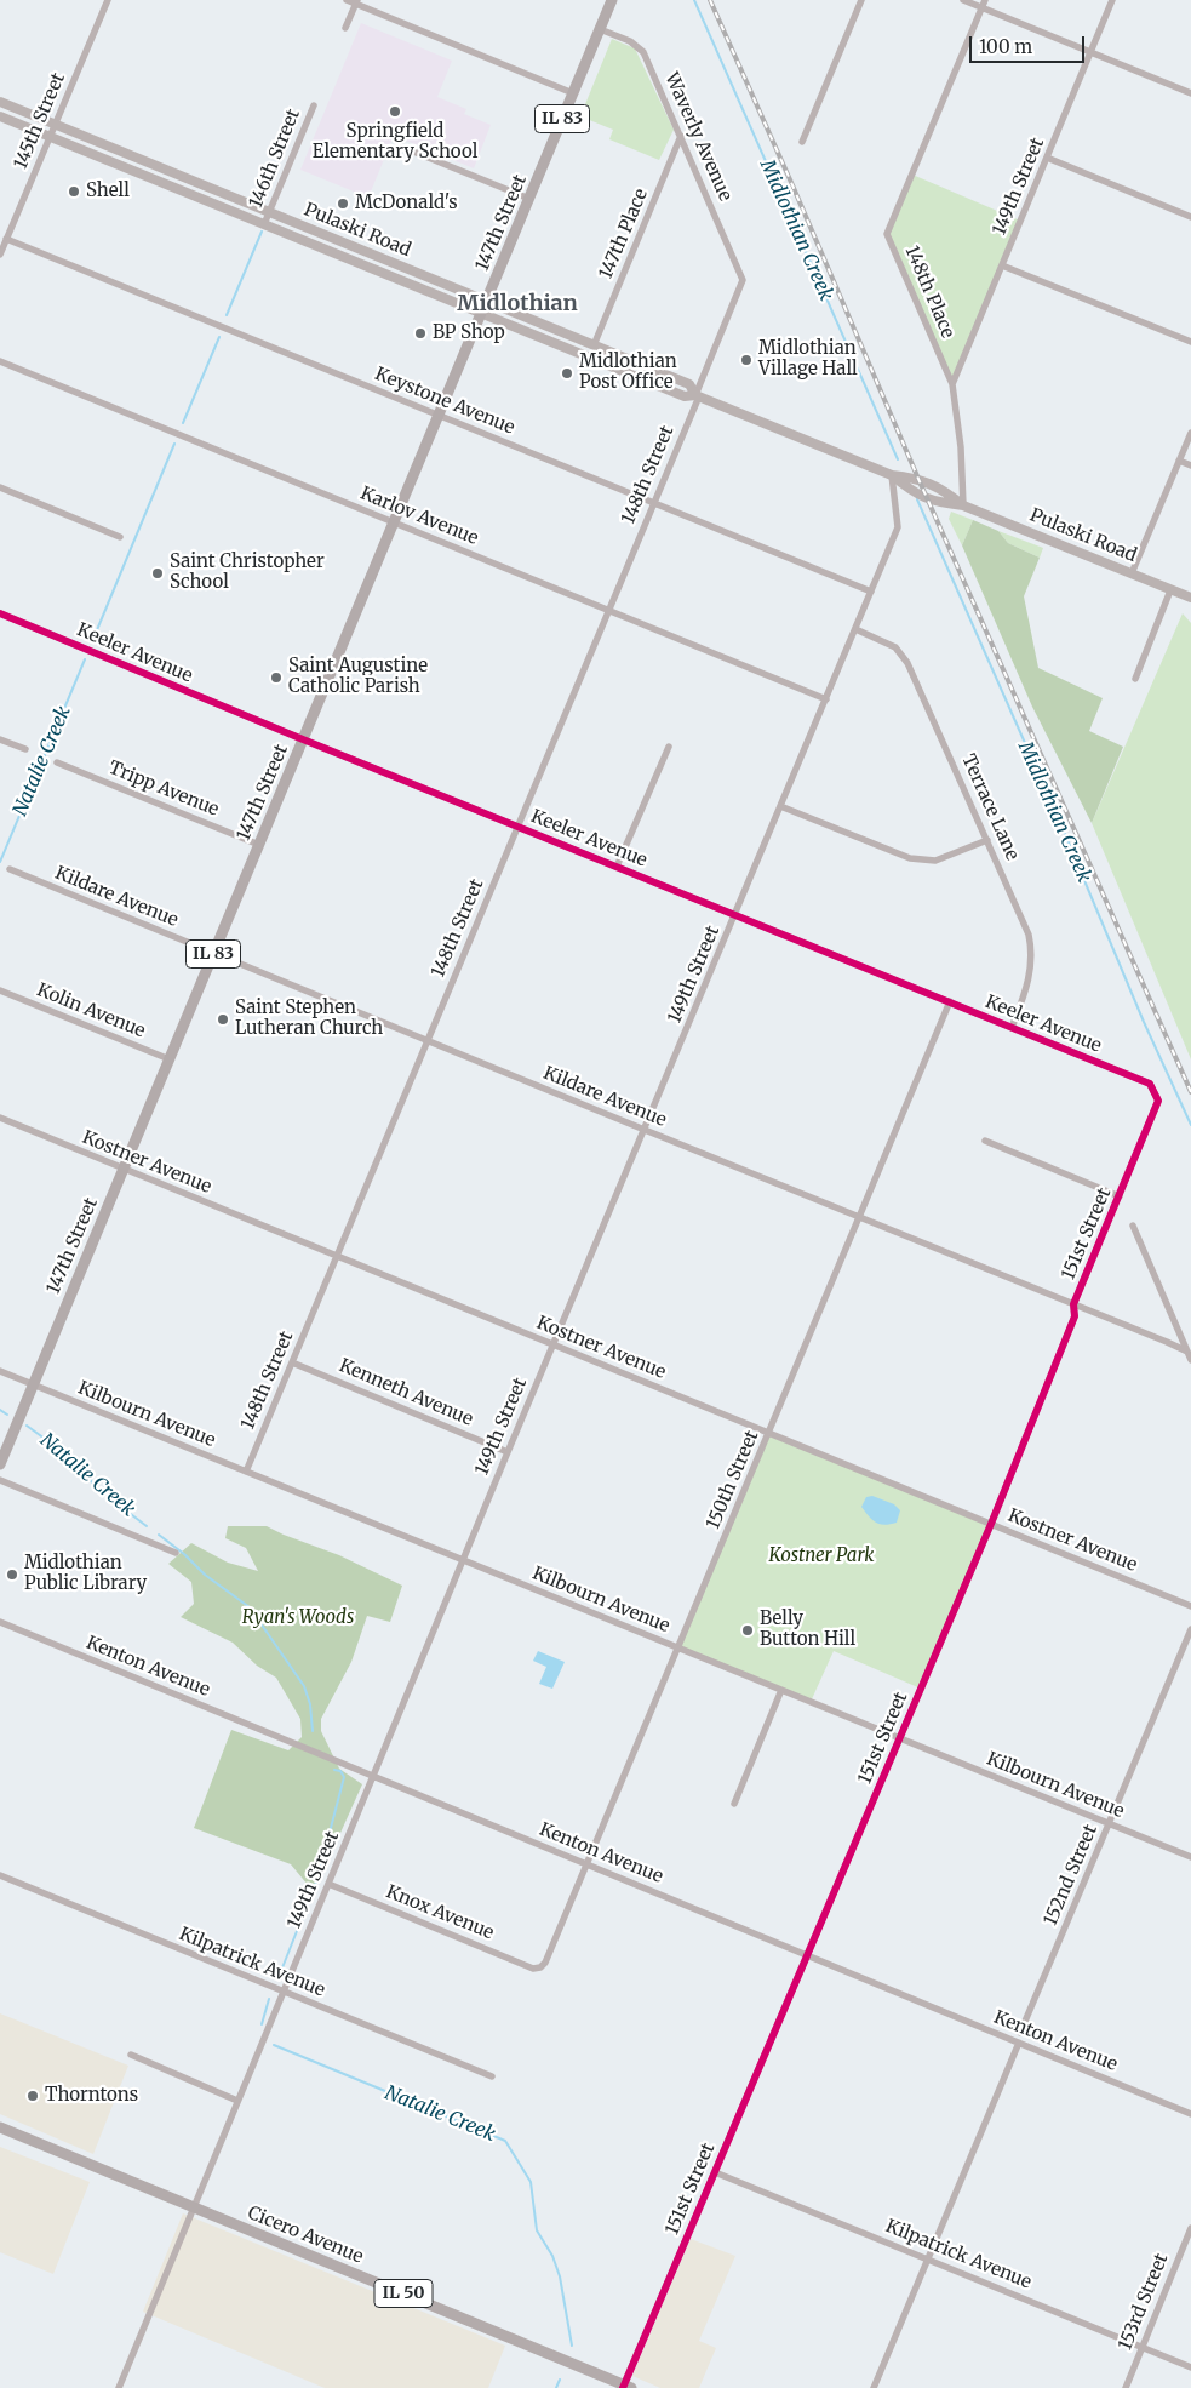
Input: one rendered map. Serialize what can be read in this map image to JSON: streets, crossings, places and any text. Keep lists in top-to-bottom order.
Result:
{
  "streets": {
    "main road": [
      "IL 83",
      "147th Street",
      "Pulaski Road",
      "Cicero Avenue",
      "IL 50"
    ],
    "street": [
      "145th Street",
      "Waverly Avenue",
      "146th Street",
      "149th Street",
      "147th Place",
      "148th Place",
      "Keystone Avenue",
      "148th Street",
      "Karlov Avenue",
      "Keeler Avenue",
      "Tripp Avenue",
      "Terrace Lane",
      "Kildare Avenue",
      "Kolin Avenue",
      "Kostner Avenue",
      "151st Street",
      "Kenneth Avenue",
      "Kilbourn Avenue",
      "150th Street",
      "Kenton Avenue",
      "152nd Street",
      "Knox Avenue",
      "Kilpatrick Avenue",
      "153rd Street"
    ]
  },
  "crossings": [
    ["145th Street", "Pulaski Road"],
    ["145th Street", "Keystone Avenue"],
    ["Waverly Avenue", "147th Street"],
    ["Waverly Avenue", "147th Place"],
    ["Waverly Avenue", "148th Street"],
    ["146th Street", "Pulaski Road"],
    ["149th Street", "Pulaski Road"],
    ["149th Street", "148th Place"],
    ["149th Street", "Keystone Avenue"],
    ["149th Street", "Karlov Avenue"],
    ["149th Street", "Keeler Avenue"],
    ["149th Street", "Terrace Lane"],
    ["149th Street", "Kildare Avenue"],
    ["149th Street", "Kostner Avenue"],
    ["149th Street", "Kenneth Avenue"],
    ["149th Street", "Kilbourn Avenue"],
    ["149th Street", "Kenton Avenue"],
    ["149th Street", "Knox Avenue"],
    ["149th Street", "Kilpatrick Avenue"],
    ["149th Street", "Cicero Avenue"],
    ["147th Street", "Pulaski Road"],
    ["147th Street", "Keystone Avenue"],
    ["147th Street", "Karlov Avenue"],
    ["147th Street", "Keeler Avenue"],
    ["147th Street", "Tripp Avenue"],
    ["147th Street", "Kildare Avenue"],
    ["147th Street", "Kolin Avenue"],
    ["147th Street", "Kostner Avenue"],
    ["147th Street", "Kilbourn Avenue"],
    ["Pulaski Road", "147th Place"],
    ["Pulaski Road", "148th Place"],
    ["Pulaski Road", "148th Street"],
    ["Keystone Avenue", "148th Street"],
    ["148th Street", "Karlov Avenue"],
    ["148th Street", "Keeler Avenue"],
    ["148th Street", "Kildare Avenue"],
    ["148th Street", "Kostner Avenue"],
    ["148th Street", "Kenneth Avenue"],
    ["148th Street", "Kilbourn Avenue"],
    ["Keeler Avenue", "Terrace Lane"],
    ["Keeler Avenue", "151st Street"],
    ["Keeler Avenue", "150th Street"],
    ["Kildare Avenue", "151st Street"],
    ["Kildare Avenue", "150th Street"],
    ["Kostner Avenue", "151st Street"],
    ["Kostner Avenue", "150th Street"],
    ["151st Street", "Kilbourn Avenue"],
    ["151st Street", "Kenton Avenue"],
    ["151st Street", "Kilpatrick Avenue"],
    ["151st Street", "Cicero Avenue"],
    ["Kilbourn Avenue", "150th Street"],
    ["Kilbourn Avenue", "152nd Street"],
    ["150th Street", "Kenton Avenue"],
    ["150th Street", "Knox Avenue"],
    ["Kilpatrick Avenue", "153rd Street"]
  ],
  "districts": ["Midlothian"],
  "water": ["Midlothian Creek", "Natalie Creek"],
  "parks": ["Kostner Park", "Ryan's Woods"],
  "places": [
    "Springfield Elementary School",
    "Shell",
    "McDonald's",
    "BP Shop",
    "Midlothian Village Hall",
    "Midlothian Post Office",
    "Saint Christopher School",
    "Saint Augustine Catholic Parish",
    "Saint Stephen Lutheran Church",
    "Midlothian Public Library",
    "Belly Button Hill",
    "Thorntons"
  ],
  "scale_bar": "100 m"
}
